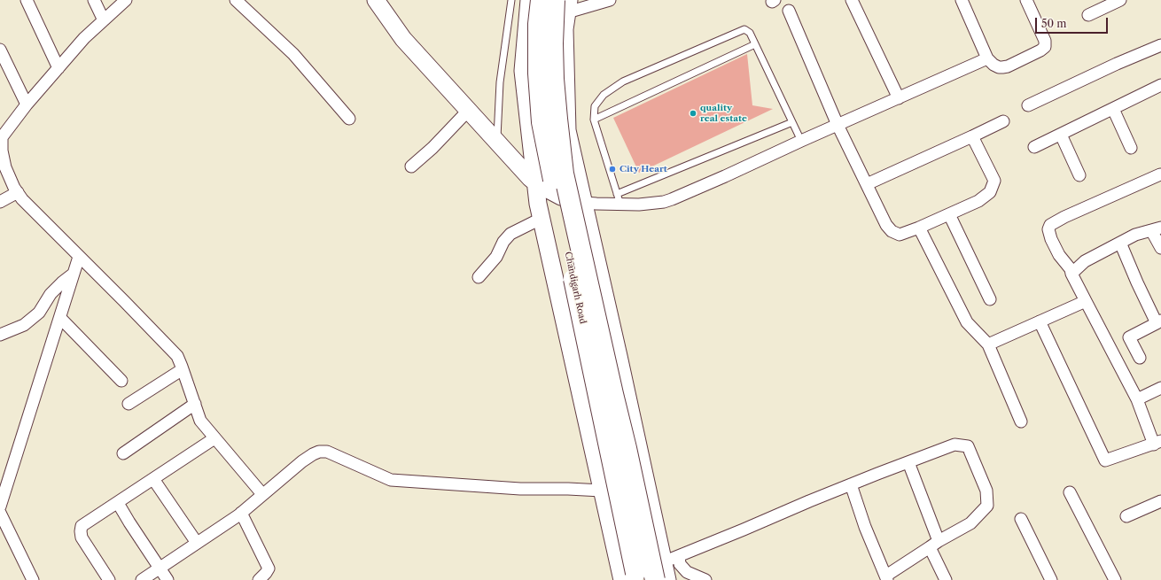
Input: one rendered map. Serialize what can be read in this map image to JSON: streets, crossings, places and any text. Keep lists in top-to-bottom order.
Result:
{
  "streets": {
    "highway": ["Chandigarh Road"]
  },
  "places": ["quality real estate", "City Heart"],
  "scale_bar": "50 m"
}
